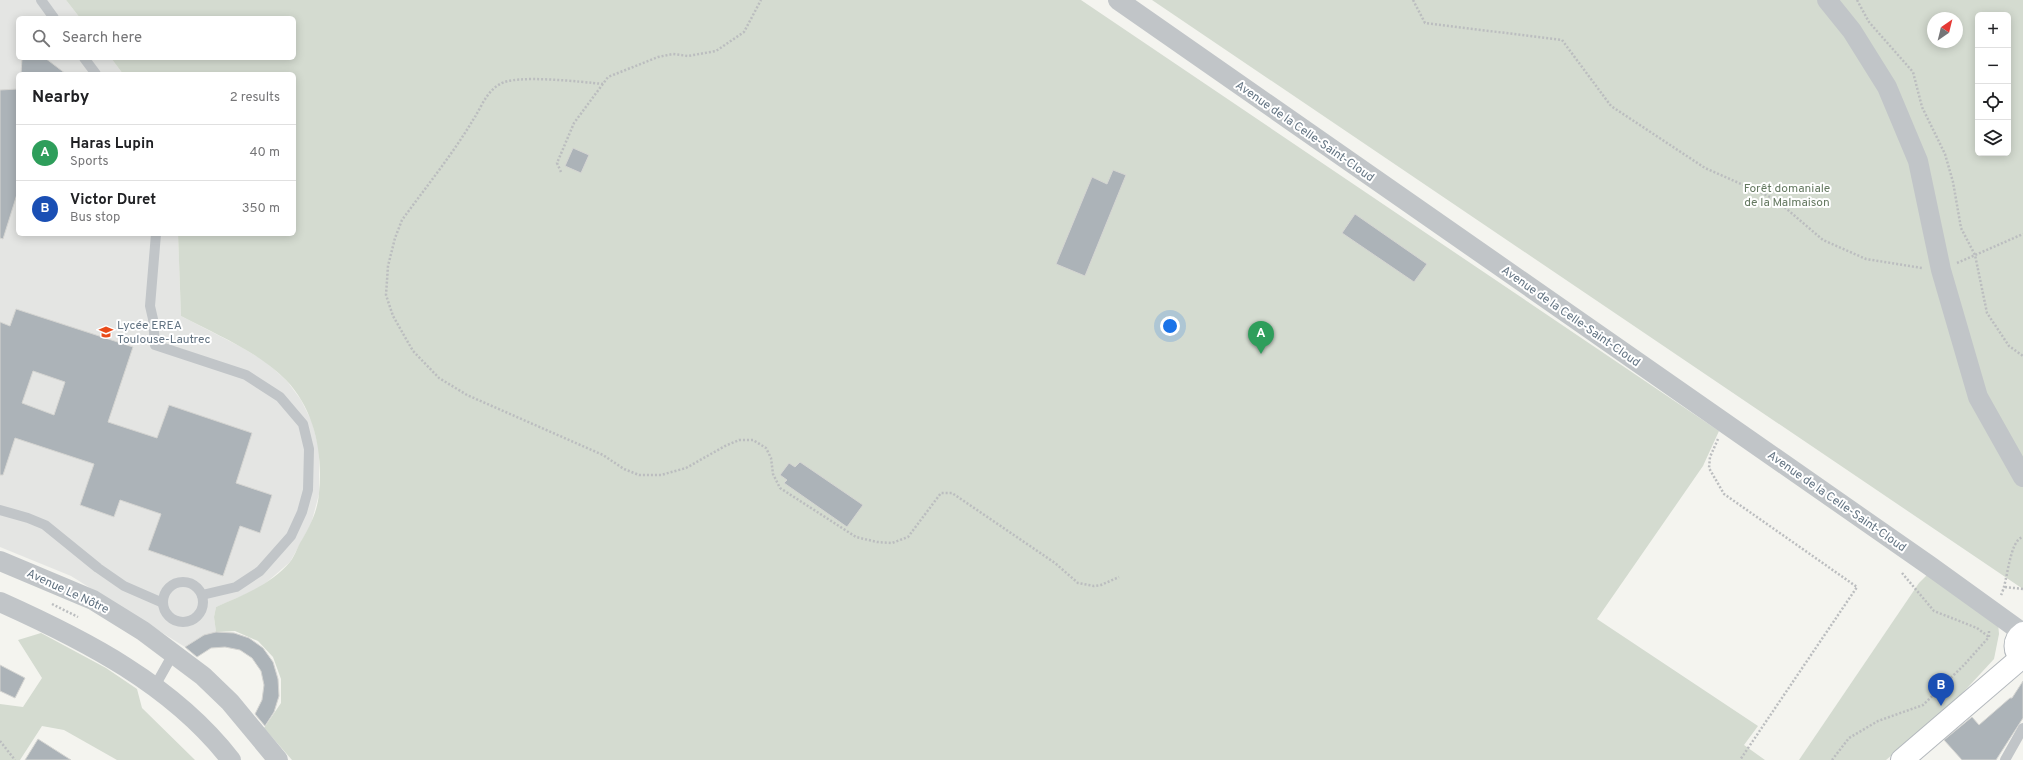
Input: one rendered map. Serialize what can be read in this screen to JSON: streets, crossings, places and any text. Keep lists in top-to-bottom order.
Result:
{
  "streets": {
    "street": ["Avenue de la Celle-Saint-Cloud", "Avenue Le Nôtre"]
  },
  "parks": ["Forêt domaniale de la Malmaison"],
  "places": {
    "school or university": ["Lycée EREA Toulouse-Lautrec"]
  },
  "north": "top right",
  "page": {
    "map_buttons": ["+", "−"],
    "search": "Search here",
    "heading": ["Nearby", "2 results"],
    "list": [
      {
        "mark": "A",
        "name": "Haras Lupin",
        "note": "Sports",
        "value": "40 m"
      },
      {
        "mark": "B",
        "name": "Victor Duret",
        "note": "Bus stop",
        "value": "350 m"
      }
    ],
    "pins": ["A", "B"]
  }
}
